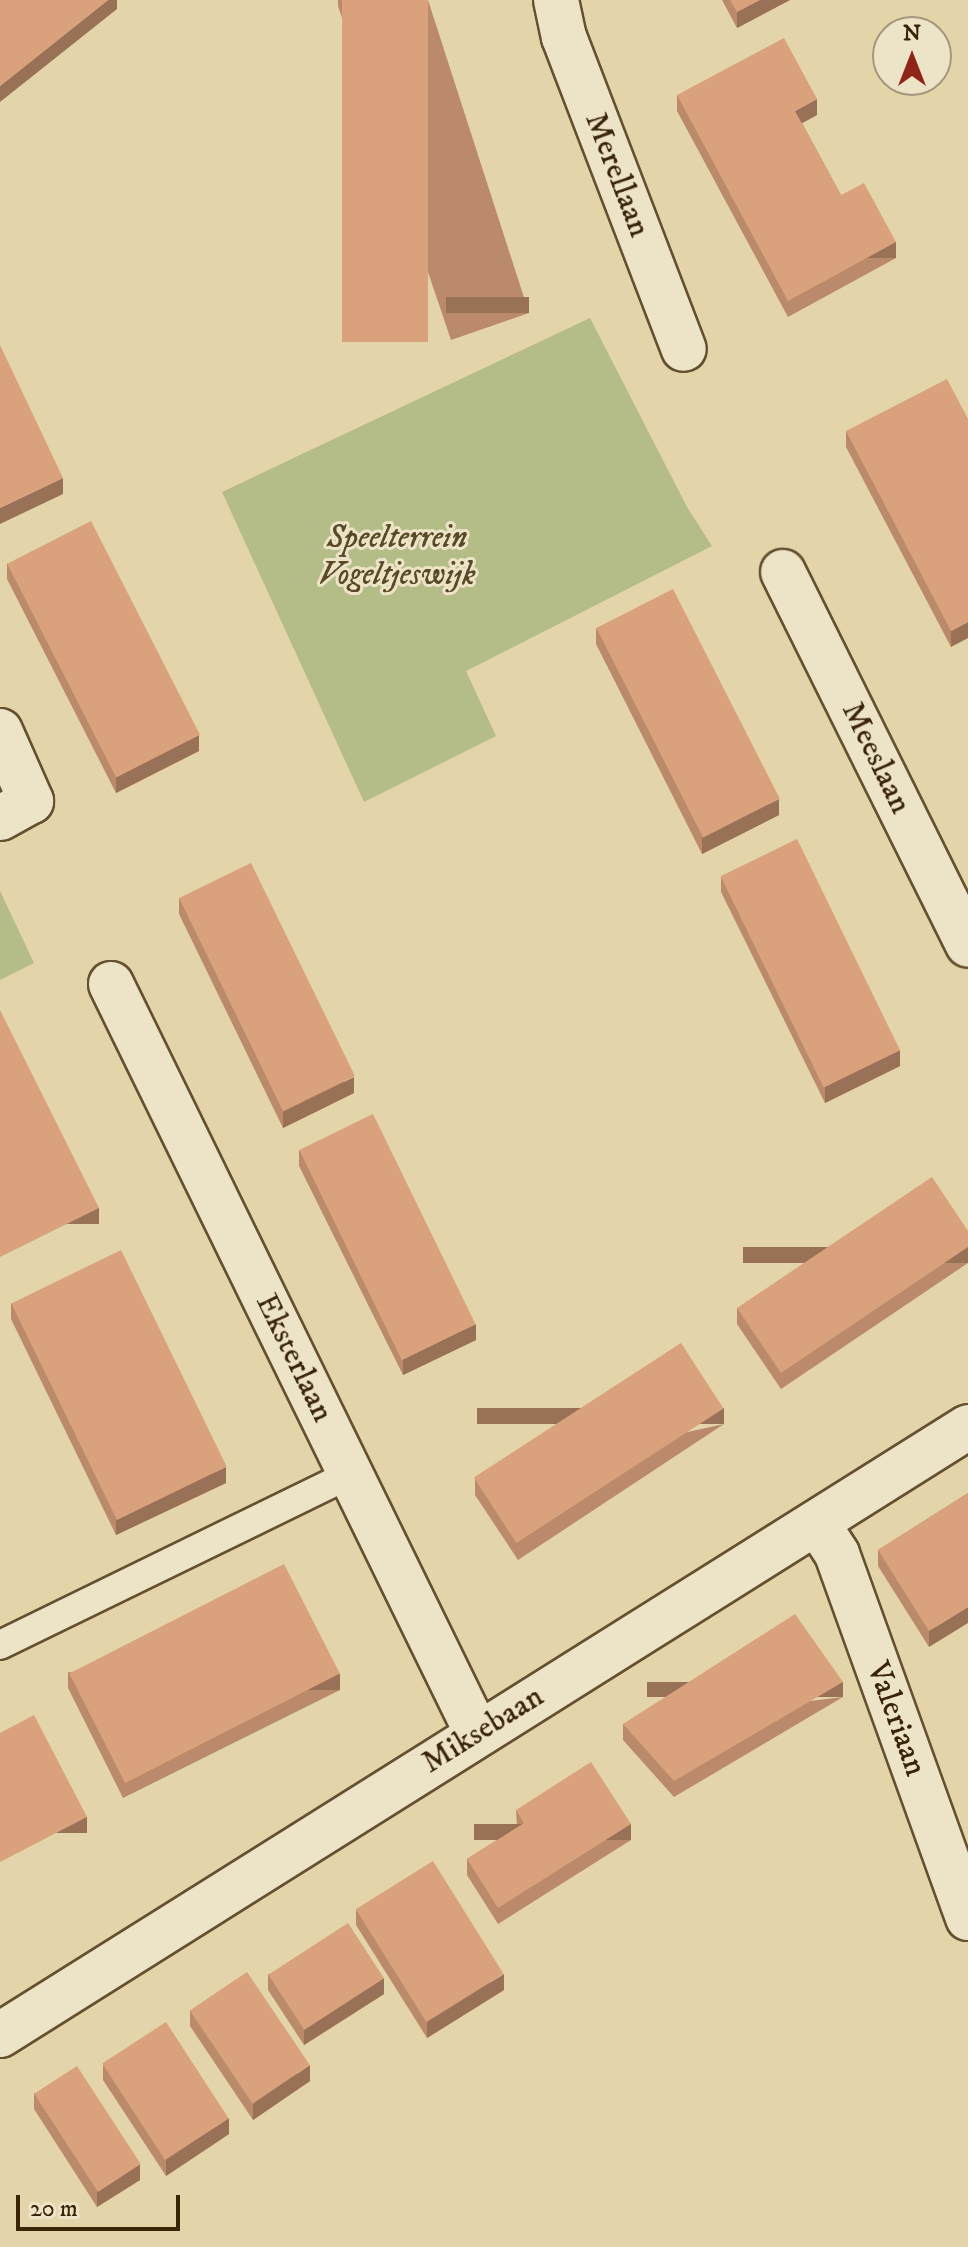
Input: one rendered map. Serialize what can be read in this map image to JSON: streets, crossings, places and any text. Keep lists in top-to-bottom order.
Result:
{
  "streets": {
    "street": [
      "Merellaan",
      "Meeslaan",
      "Eksterlaan",
      "Valeriaan",
      "Miksebaan"
    ]
  },
  "crossings": [
    ["Eksterlaan", "Miksebaan"],
    ["Valeriaan", "Miksebaan"]
  ],
  "parks": ["Speelterrein Vogeltjeswijk"],
  "scale_bar": "20 m",
  "north": "top"
}
